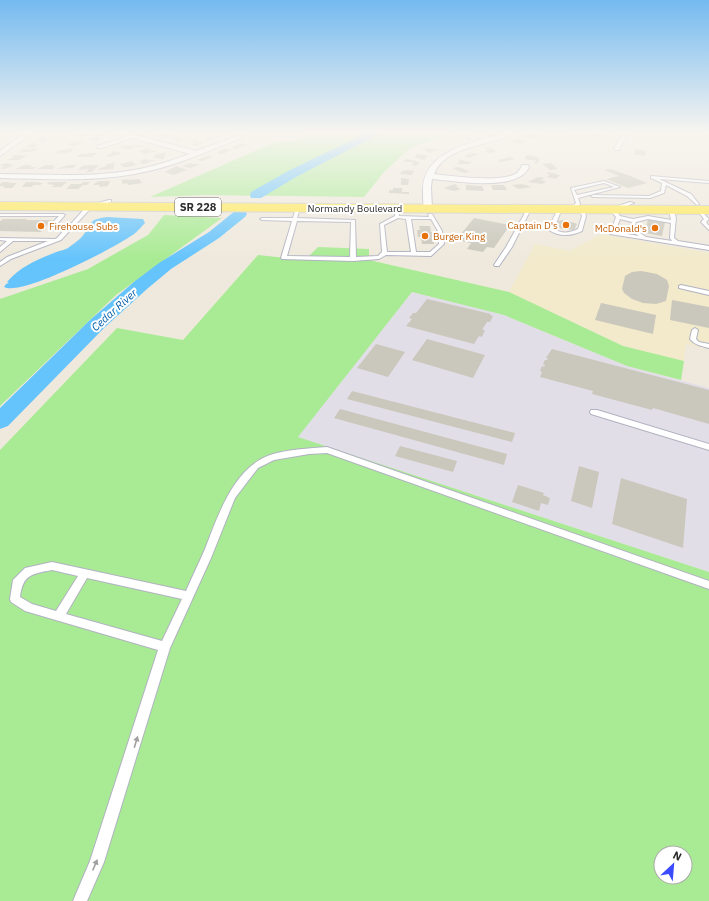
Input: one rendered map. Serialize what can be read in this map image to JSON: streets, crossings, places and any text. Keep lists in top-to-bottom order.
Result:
{
  "streets": {
    "main road": ["SR 228", "Normandy Boulevard"]
  },
  "water": ["Cedar River"],
  "places": [
    "Captain D's",
    "Firehouse Subs",
    "McDonald's",
    "Burger King"
  ],
  "north": "top right"
}
